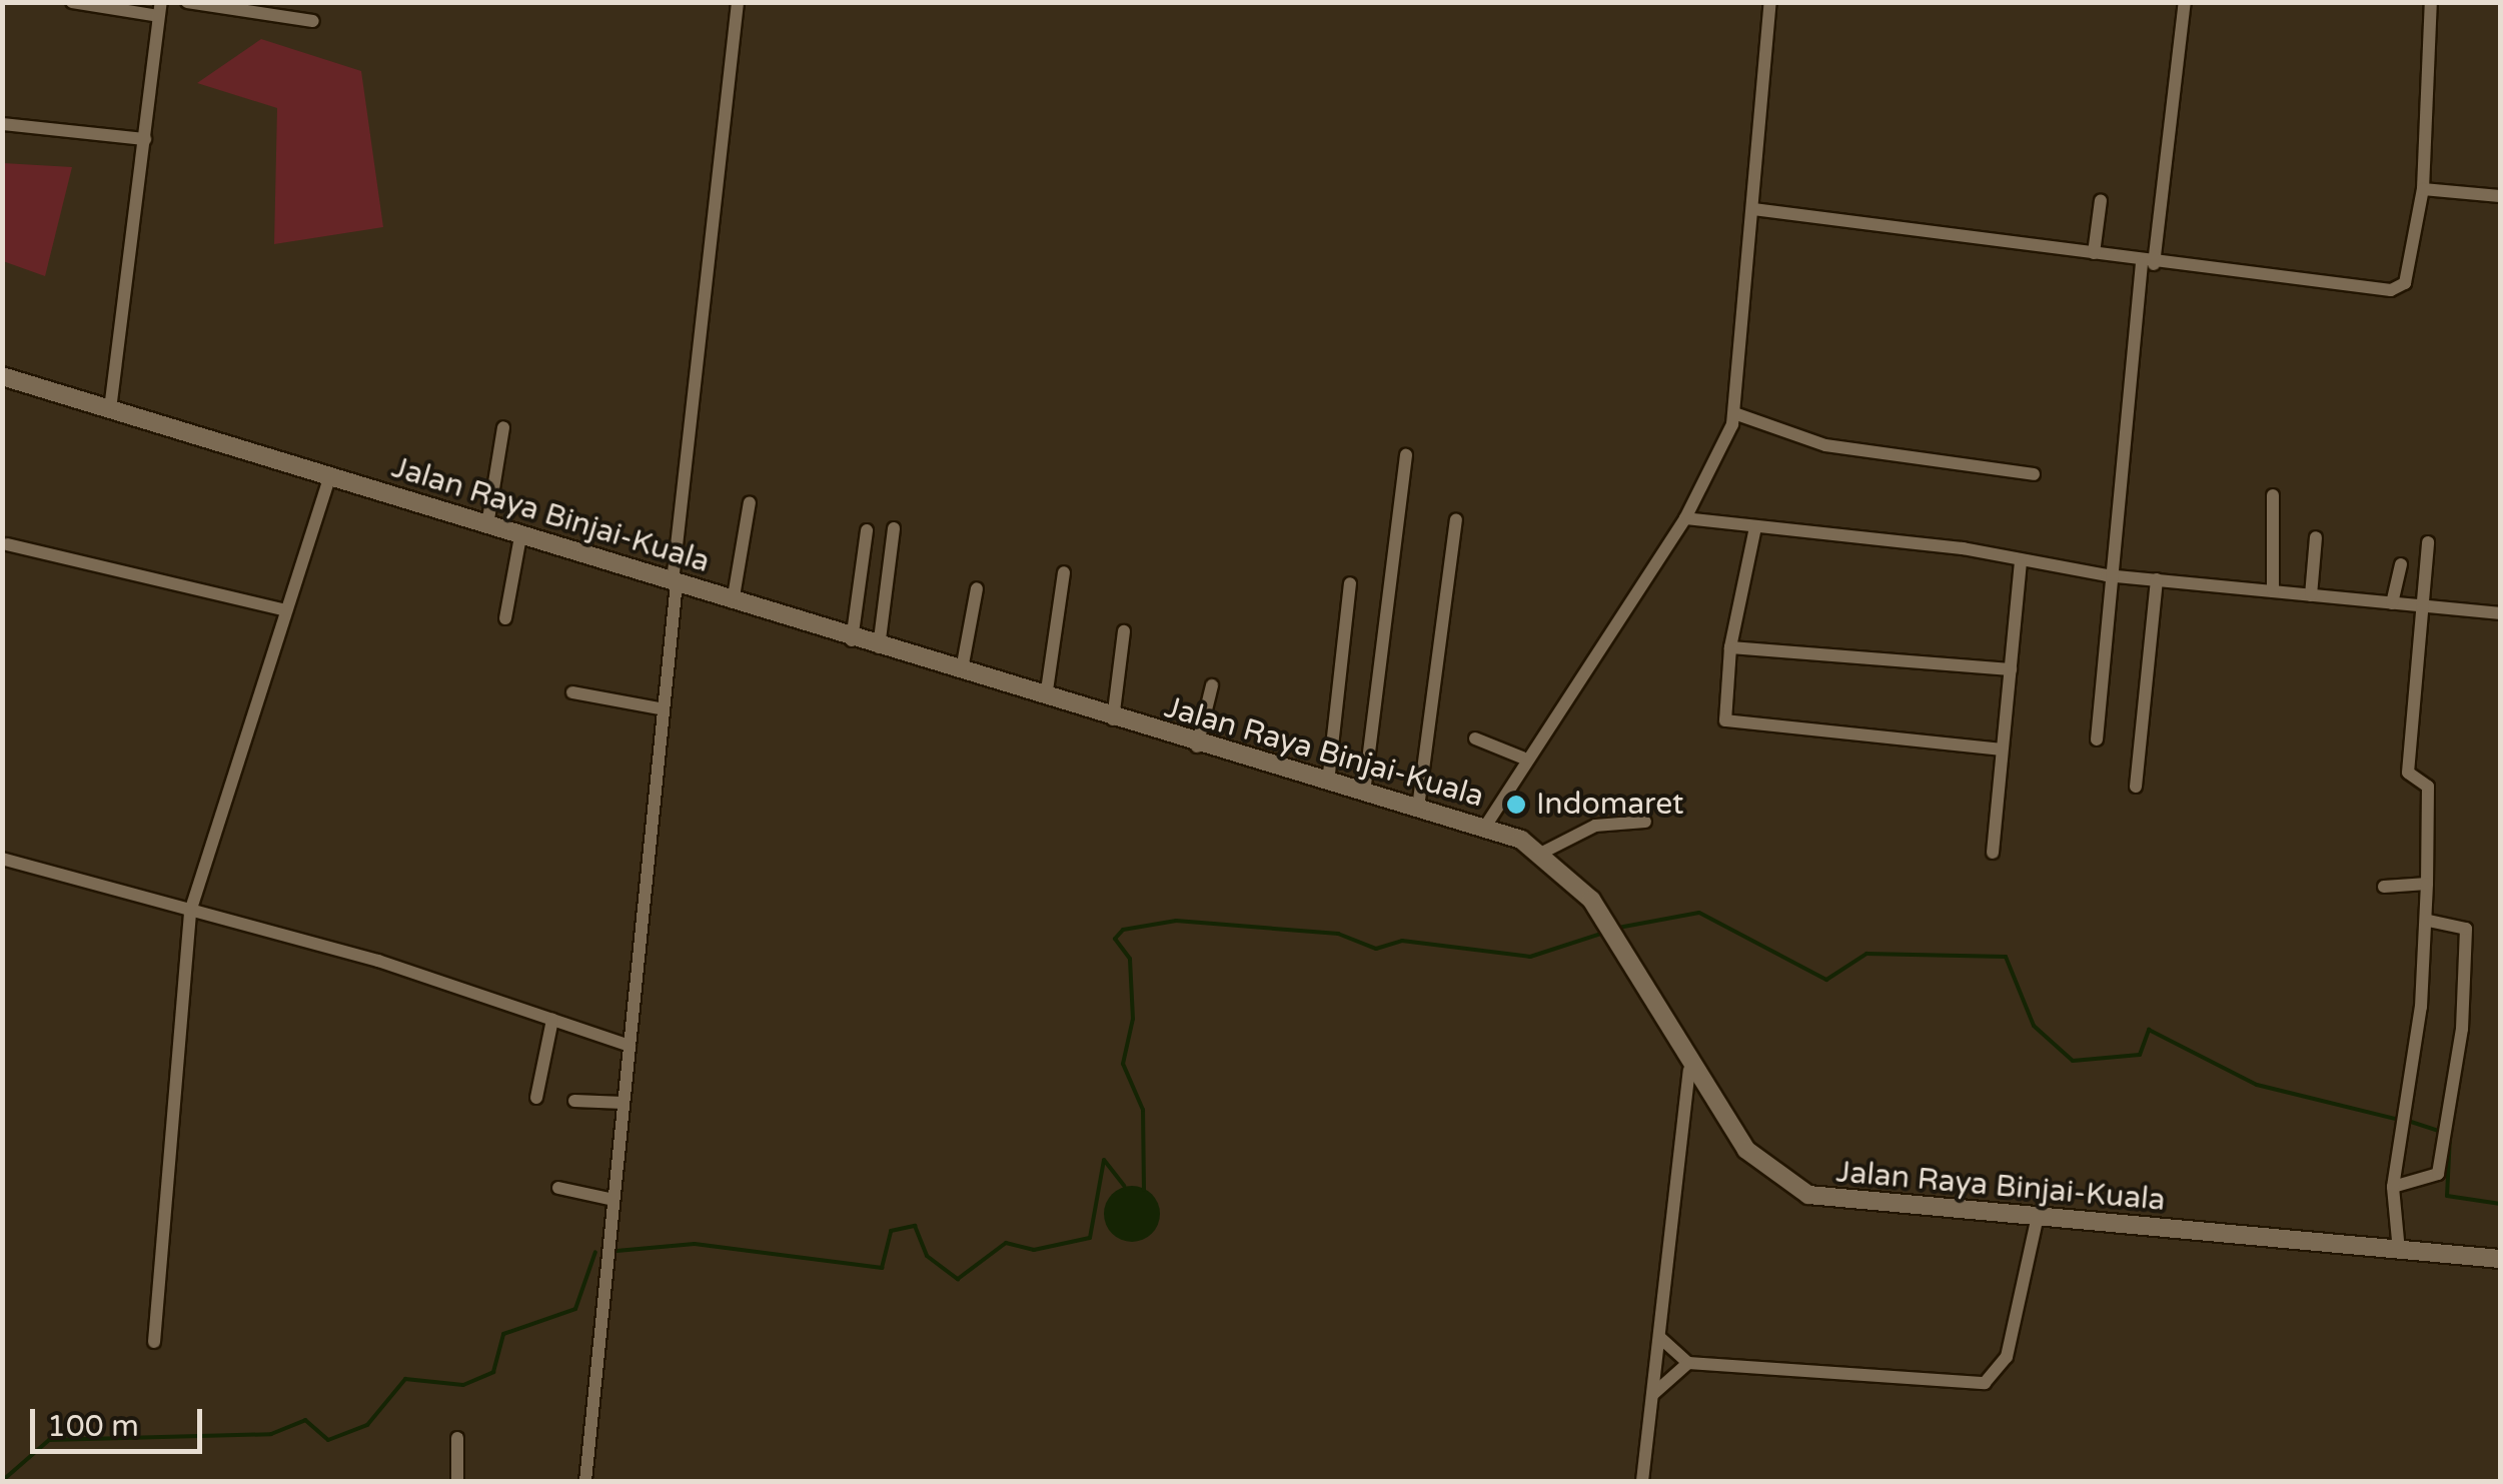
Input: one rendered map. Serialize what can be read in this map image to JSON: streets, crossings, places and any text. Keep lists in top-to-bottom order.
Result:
{
  "streets": {
    "main road": ["Jalan Raya Binjai-Kuala"]
  },
  "places": ["Indomaret"],
  "scale_bar": "100 m"
}
